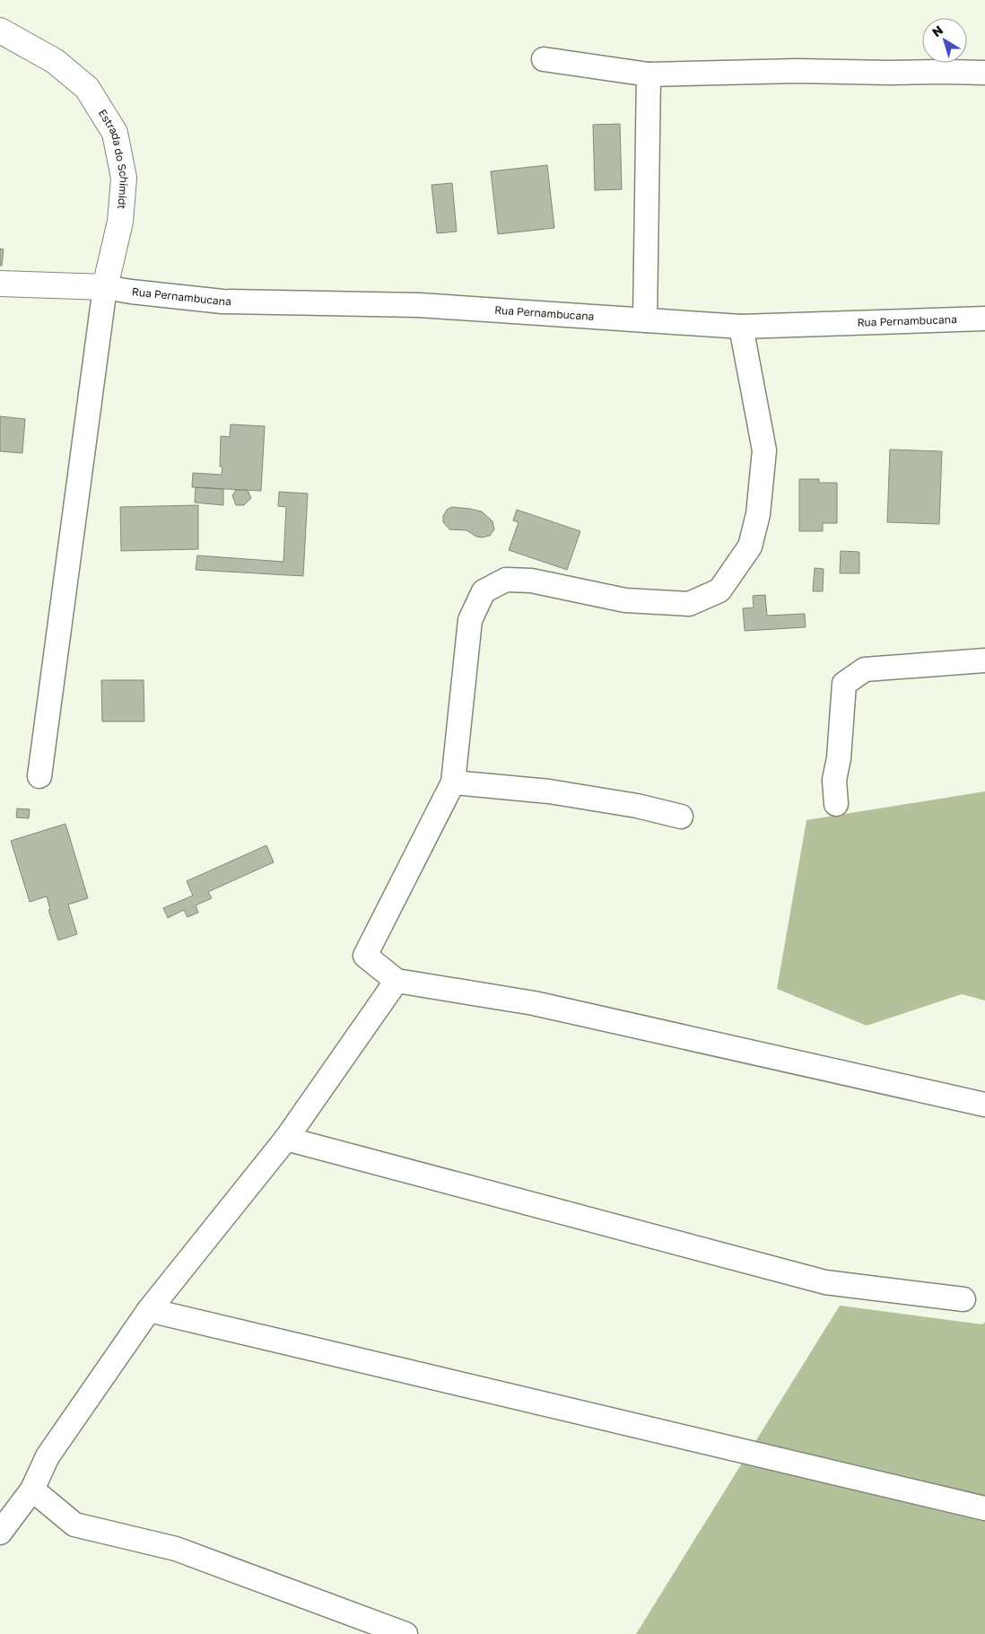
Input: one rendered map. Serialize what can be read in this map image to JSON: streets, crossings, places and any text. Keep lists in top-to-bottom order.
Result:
{
  "streets": {
    "street": ["Estrada do Schimidt", "Rua Pernambucana"]
  },
  "crossings": [
    ["Estrada do Schimidt", "Rua Pernambucana"]
  ],
  "north": "top left"
}
